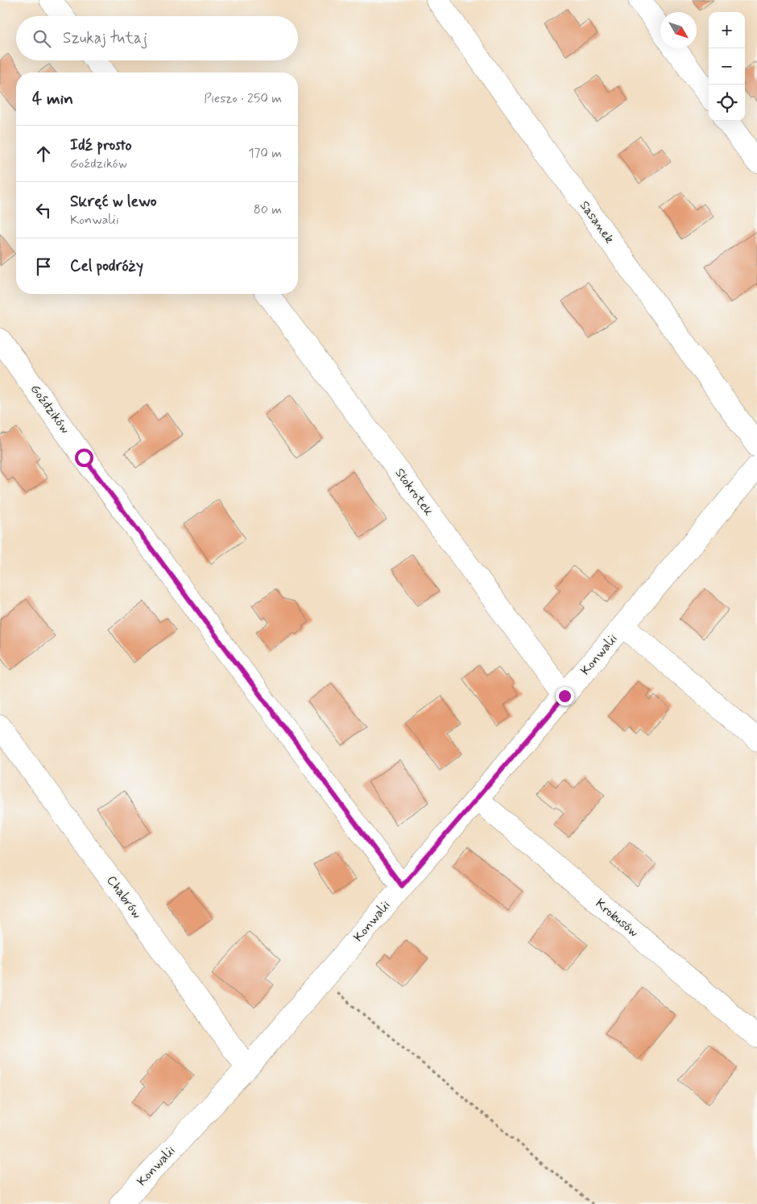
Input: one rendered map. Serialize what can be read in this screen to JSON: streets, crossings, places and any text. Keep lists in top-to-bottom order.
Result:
{
  "streets": {
    "street": [
      "Sasanek",
      "Goździków",
      "Stokrotek",
      "Konwalii",
      "Chabrów",
      "Krokusów"
    ]
  },
  "crossings": [
    ["Goździków", "Konwalii"],
    ["Stokrotek", "Konwalii"],
    ["Konwalii", "Chabrów"],
    ["Konwalii", "Krokusów"]
  ],
  "north": "bottom right",
  "page": {
    "map_buttons": ["+", "−"],
    "search": "Szukaj tutaj",
    "heading": ["4 min", "Pieszo · 250 m"],
    "list": [
      ["Idź prosto", "Goździków", "170 m"],
      ["Skręć w lewo", "Konwalii", "80 m"],
      "Cel podróży"
    ]
  }
}
